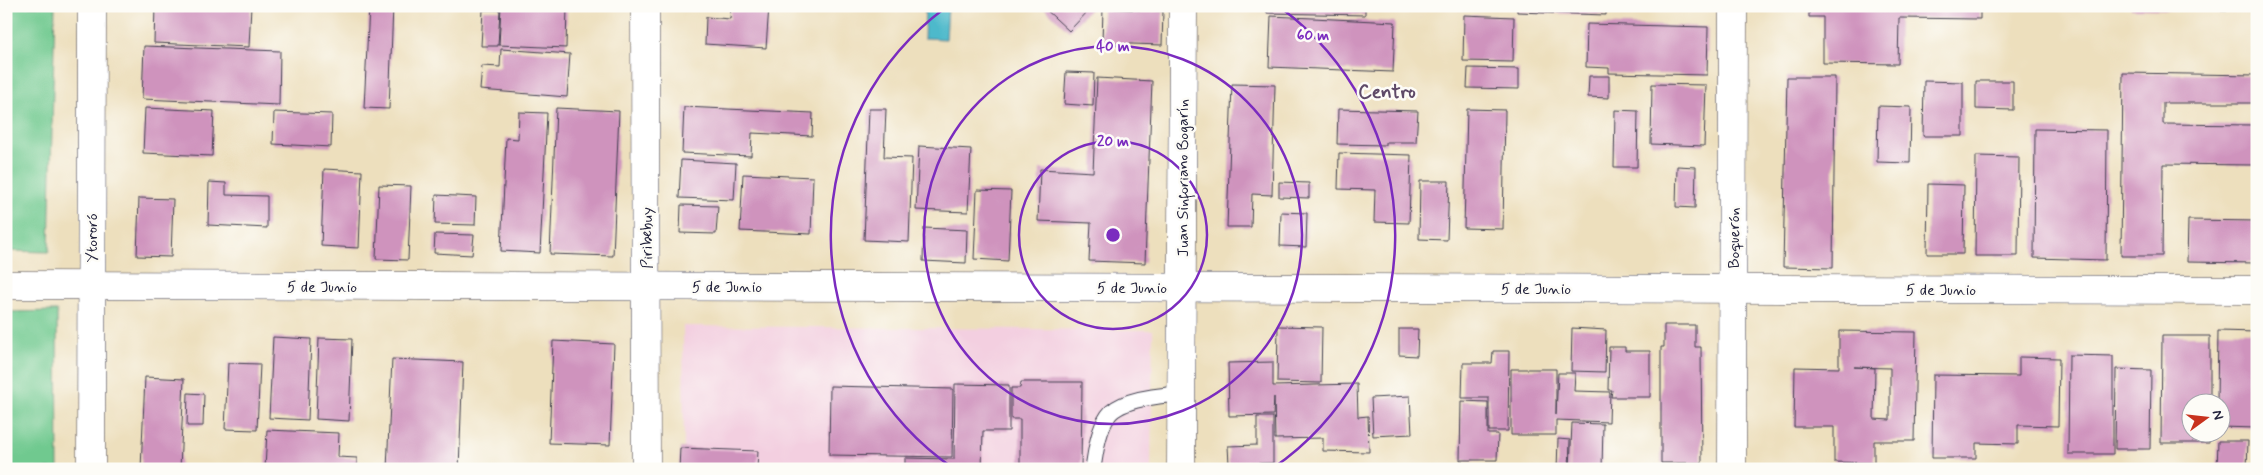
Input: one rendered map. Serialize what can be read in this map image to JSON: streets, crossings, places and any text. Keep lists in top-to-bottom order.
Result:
{
  "streets": {
    "street": [
      "Juan Sinforiano Bogarín",
      "Ytororó",
      "Piribebuy",
      "Boquerón",
      "5 de Junio"
    ]
  },
  "crossings": [
    ["Juan Sinforiano Bogarín", "5 de Junio"],
    ["Ytororó", "5 de Junio"],
    ["Piribebuy", "5 de Junio"],
    ["Boquerón", "5 de Junio"]
  ],
  "districts": ["Centro"],
  "north": "right",
  "rings": ["60 m", "40 m", "20 m"]
}
